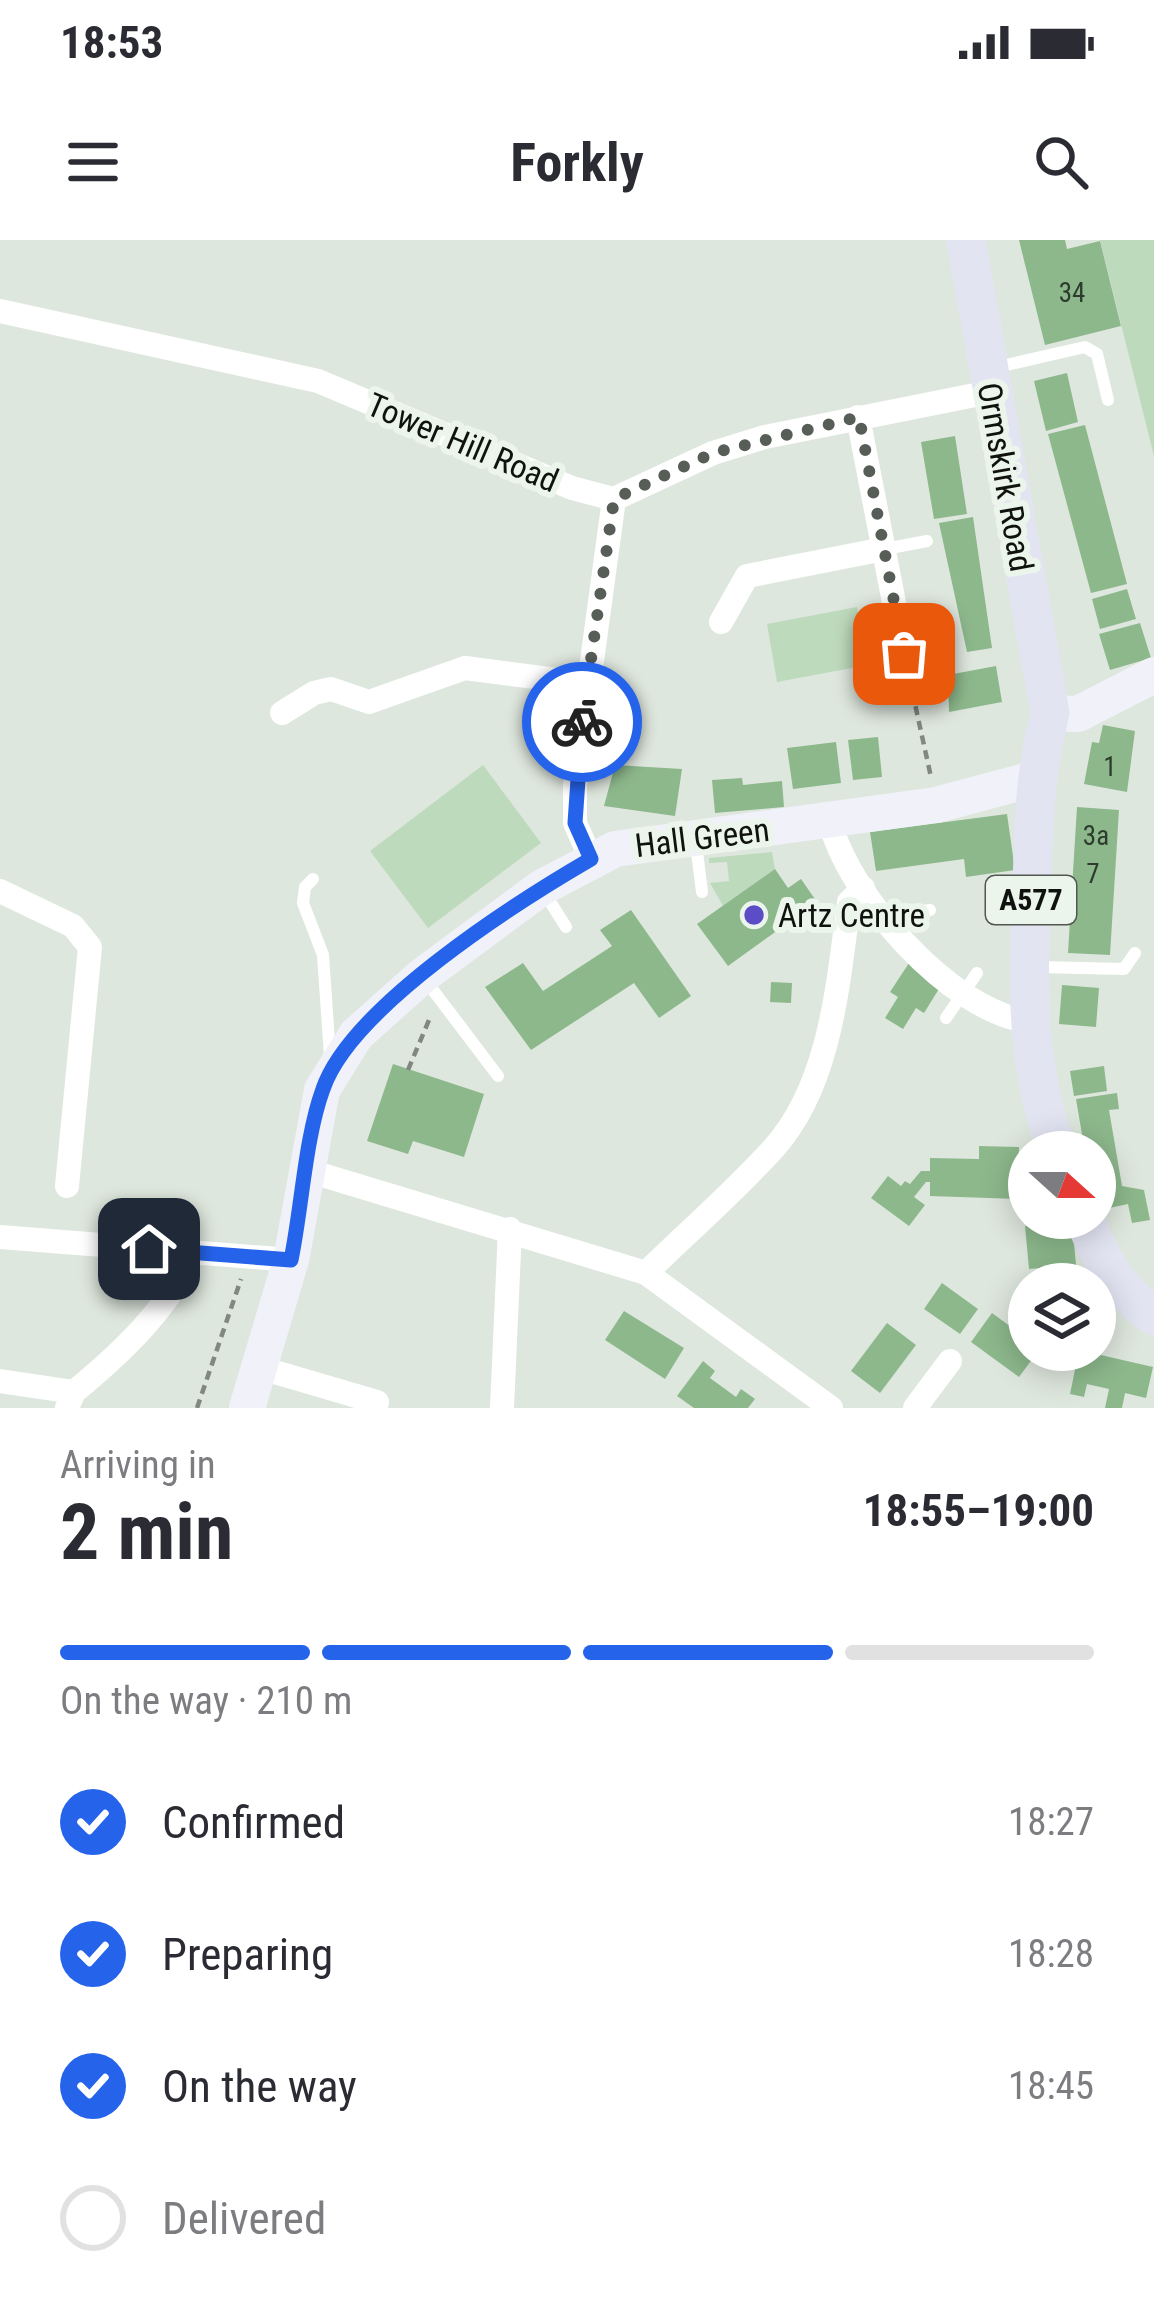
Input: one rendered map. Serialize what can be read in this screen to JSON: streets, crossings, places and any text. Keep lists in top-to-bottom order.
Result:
{
  "streets": {
    "main road": ["Ormskirk Road", "A577"],
    "street": ["Tower Hill Road", "Hall Green"]
  },
  "crossings": [
    ["Tower Hill Road", "Hall Green"],
    ["Ormskirk Road", "A577"],
    ["Hall Green", "A577"]
  ],
  "places": ["Artz Centre"],
  "house_numbers": [
    "34",
    "1",
    "3a",
    "7"
  ],
  "north": "right",
  "page": {
    "status": "18:53",
    "header": "Forkly",
    "heading": ["2 min", "Arriving in", "18:55–19:00"],
    "bar": "On the way · 210 m",
    "list": [
      ["Confirmed", "18:27"],
      ["Preparing", "18:28"],
      ["On the way", "18:45"],
      "Delivered"
    ]
  }
}
